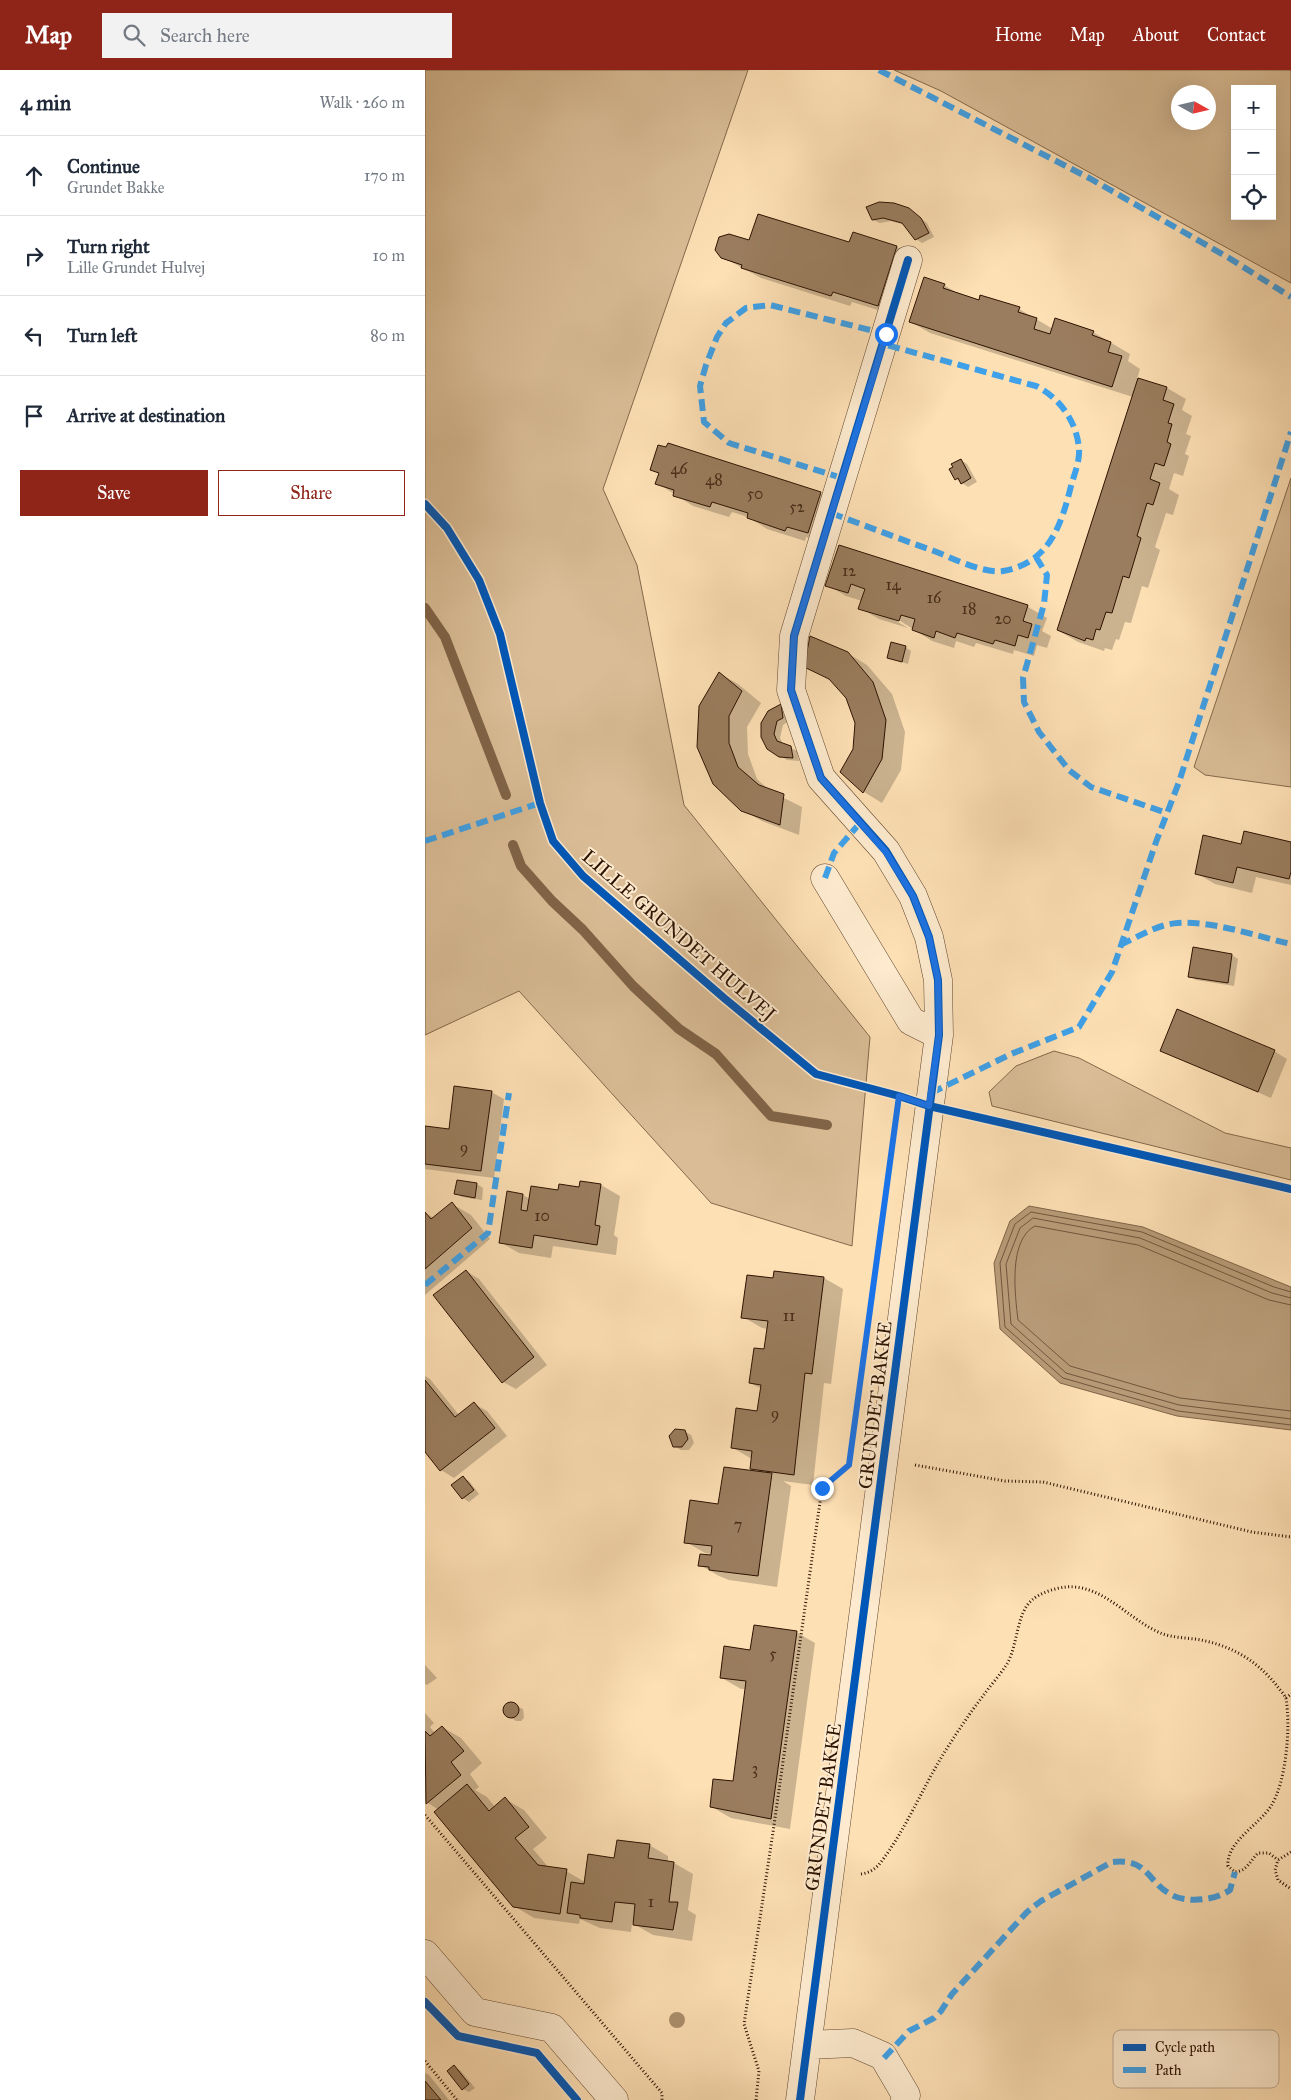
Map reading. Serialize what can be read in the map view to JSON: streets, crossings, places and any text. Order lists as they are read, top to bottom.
{
  "streets": {
    "street": ["GRUNDET BAKKE"],
    "cycle path": ["LILLE GRUNDET HULVEJ"]
  },
  "house_numbers": [
    "46",
    "48",
    "50",
    "52",
    "12",
    "14",
    "16",
    "18",
    "20",
    "9",
    "10",
    "11",
    "9",
    "7",
    "5",
    "3",
    "1"
  ],
  "legend": ["Cycle path", "Path"],
  "north": "right",
  "page": {
    "header": "Map",
    "search": "Search here",
    "nav": [
      "Home",
      "Map",
      "About",
      "Contact"
    ],
    "heading": ["4 min", "Walk · 260 m"],
    "map_buttons": ["+", "−"],
    "list": [
      ["Continue", "Grundet Bakke", "170 m"],
      ["Turn right", "Lille Grundet Hulvej", "10 m"],
      ["Turn left", "80 m"],
      "Arrive at destination"
    ],
    "buttons": ["Save", "Share"]
  }
}
